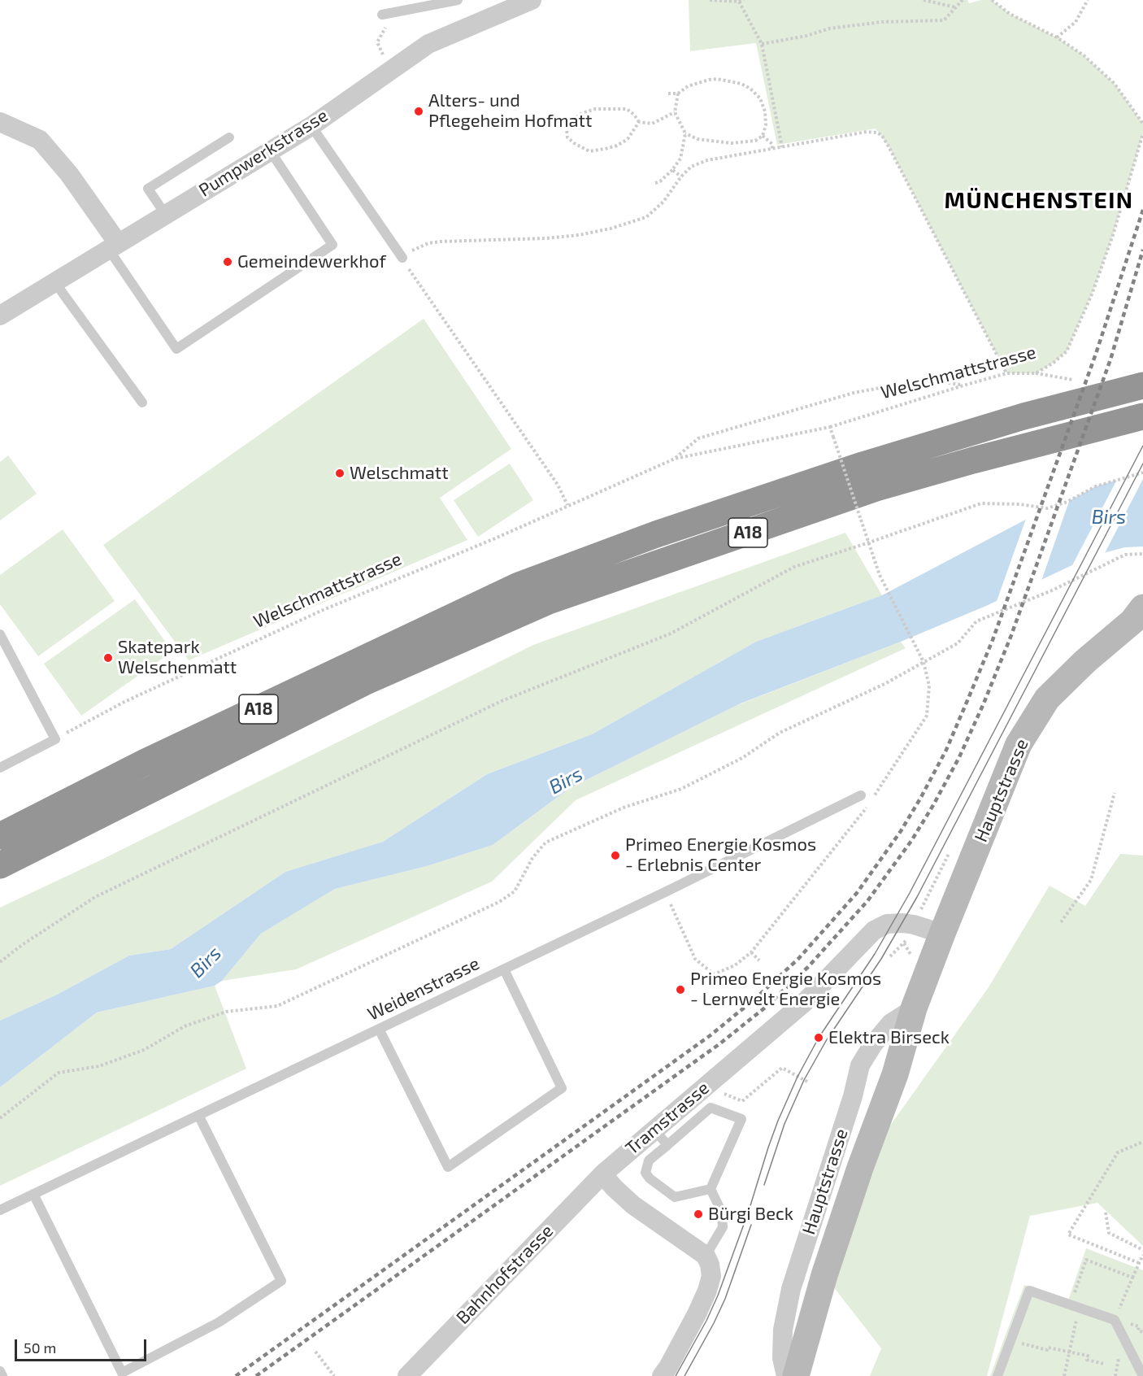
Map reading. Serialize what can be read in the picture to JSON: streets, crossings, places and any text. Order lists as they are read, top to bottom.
{
  "streets": {
    "highway": ["A18"],
    "main road": ["Hauptstrasse"],
    "street": ["Pumpwerkstrasse", "Tramstrasse", "Bahnhofstrasse"],
    "lane": ["Weidenstrasse"],
    "path": ["Welschmattstrasse"]
  },
  "crossings": [
    ["Hauptstrasse", "Tramstrasse"],
    ["Tramstrasse", "Bahnhofstrasse"]
  ],
  "districts": ["MÜNCHENSTEIN"],
  "water": ["Birs"],
  "places": [
    "Alters- und Pflegeheim Hofmatt",
    "Gemeindewerkhof",
    "Welschmatt",
    "Skatepark Welschenmatt",
    "Primeo Energie Kosmos - Erlebnis Center",
    "Primeo Energie Kosmos - Lernwelt Energie",
    "Elektra Birseck",
    "Bürgi Beck"
  ],
  "scale_bar": "50 m"
}
